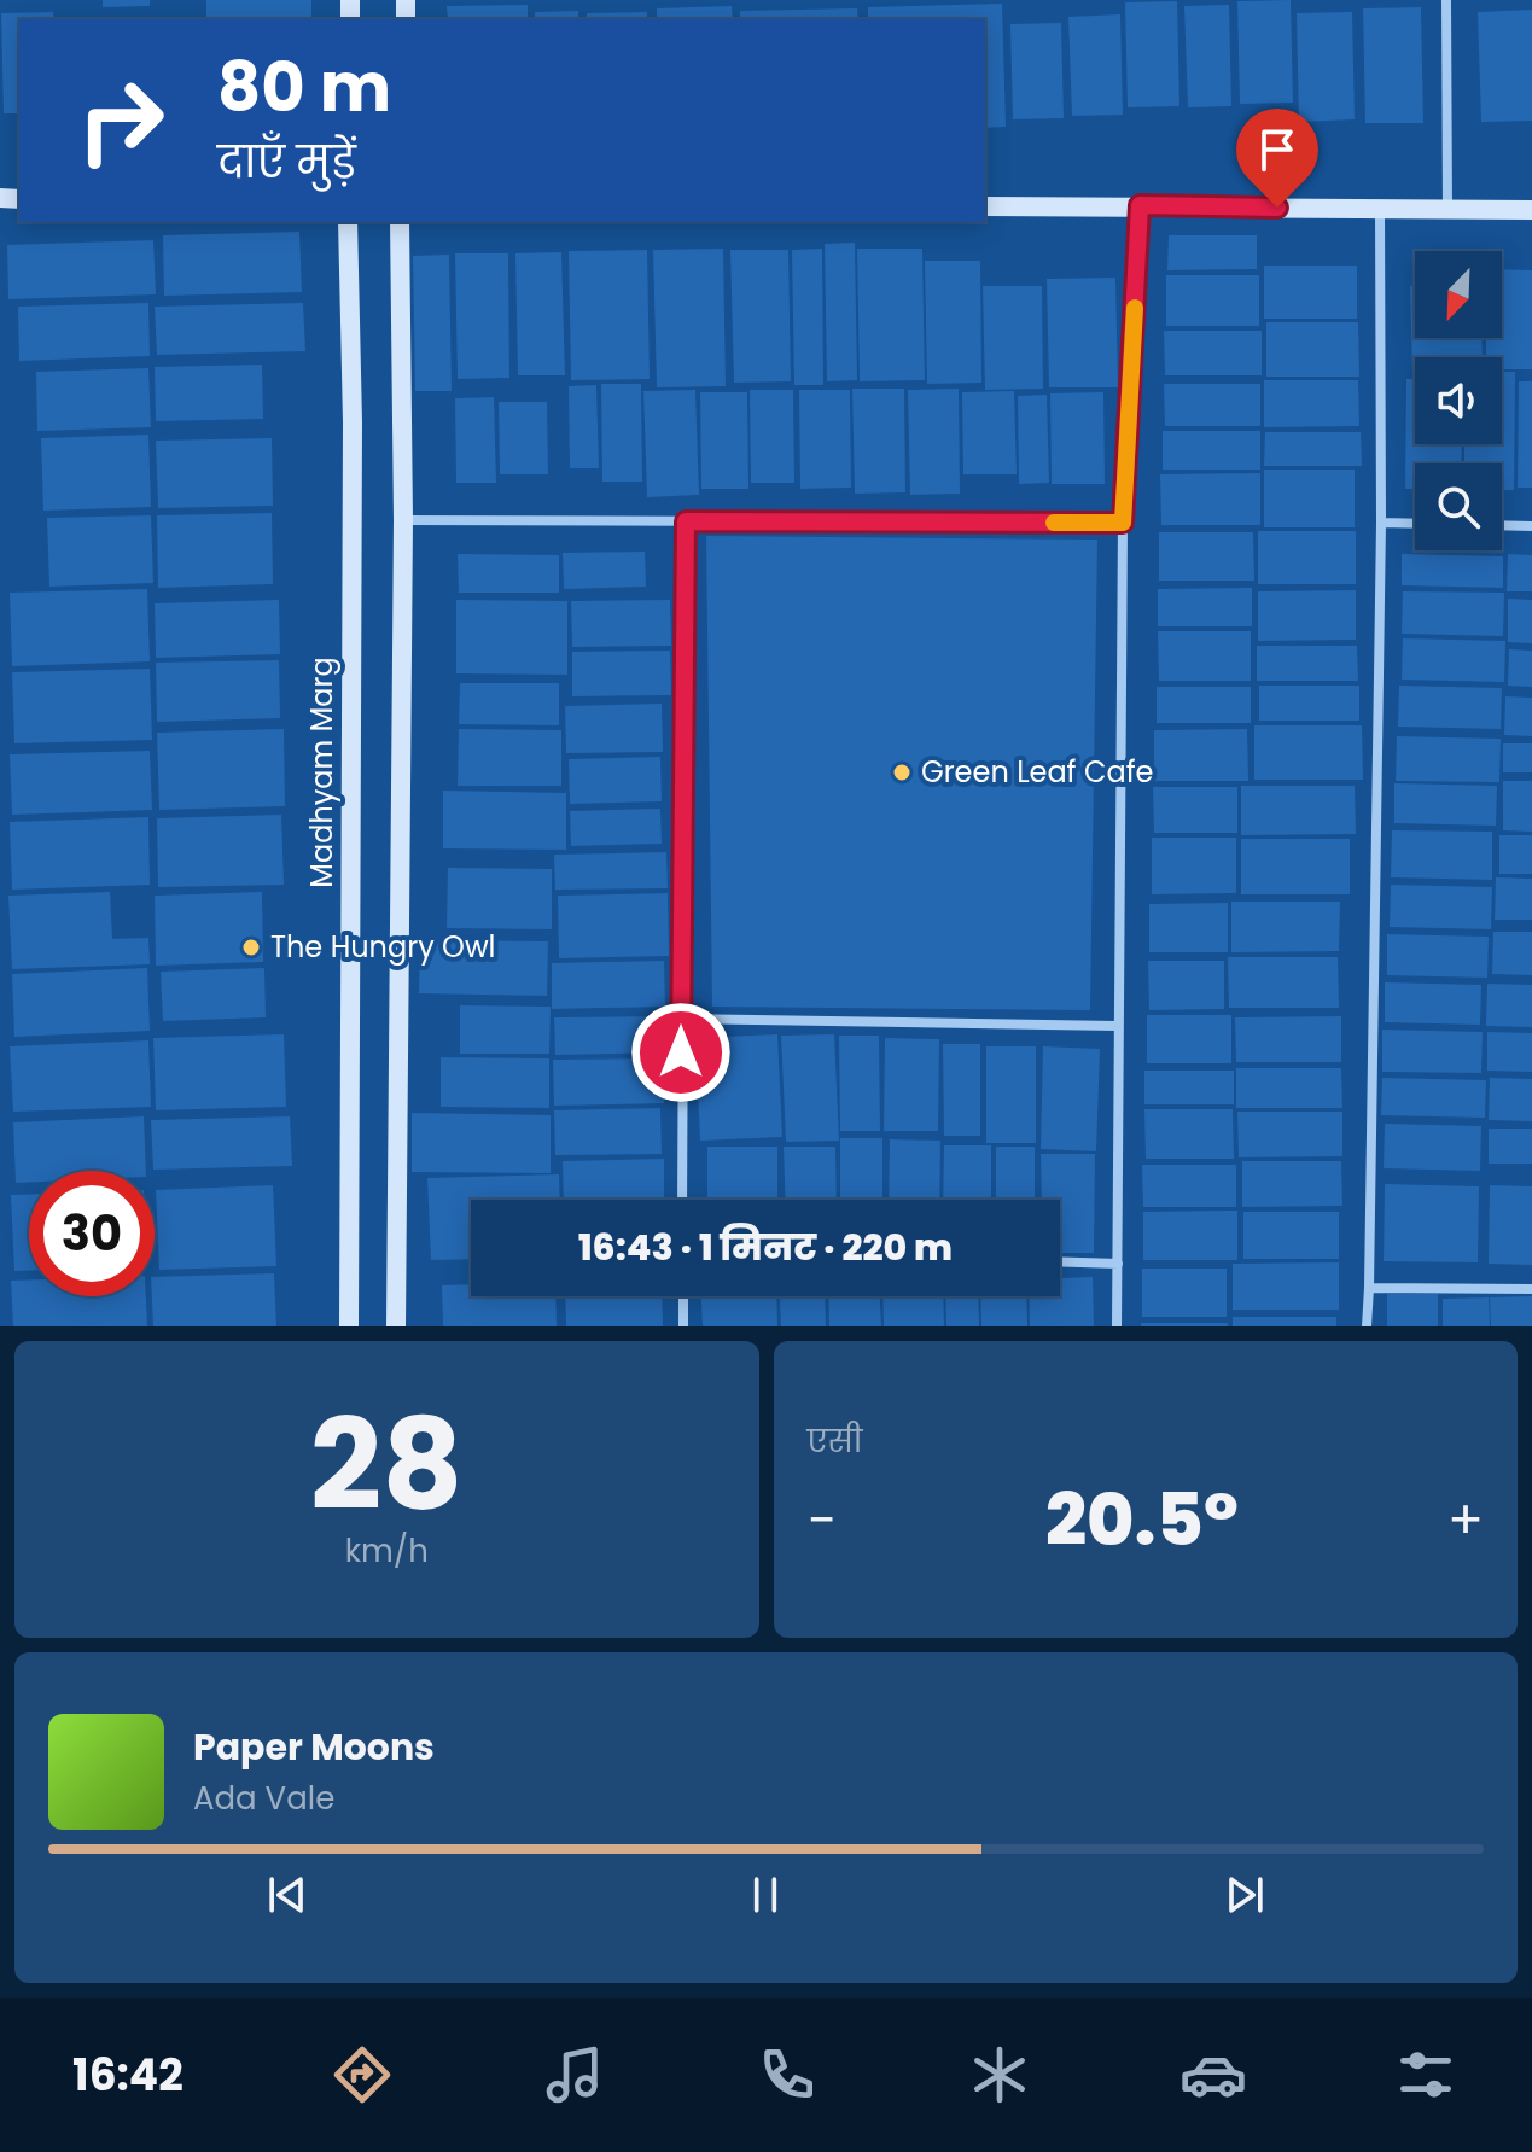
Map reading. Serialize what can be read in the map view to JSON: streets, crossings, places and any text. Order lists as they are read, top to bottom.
{
  "streets": {
    "street": ["Madhyam Marg"]
  },
  "places": ["Green Leaf Cafe", "The Hungry Owl"],
  "north": "bottom left",
  "page": {
    "turn": ["80 m", "दाएँ मुड़ें"],
    "limit": "30",
    "trip": "16:43 · 1 मिनट · 220 m",
    "tile": [
      ["28", "km/h"],
      "एसी"
    ],
    "heat": ["−", "20.5°", "+"],
    "song": ["Paper Moons", "Ada Vale"],
    "tabs": "16:42"
  }
}
